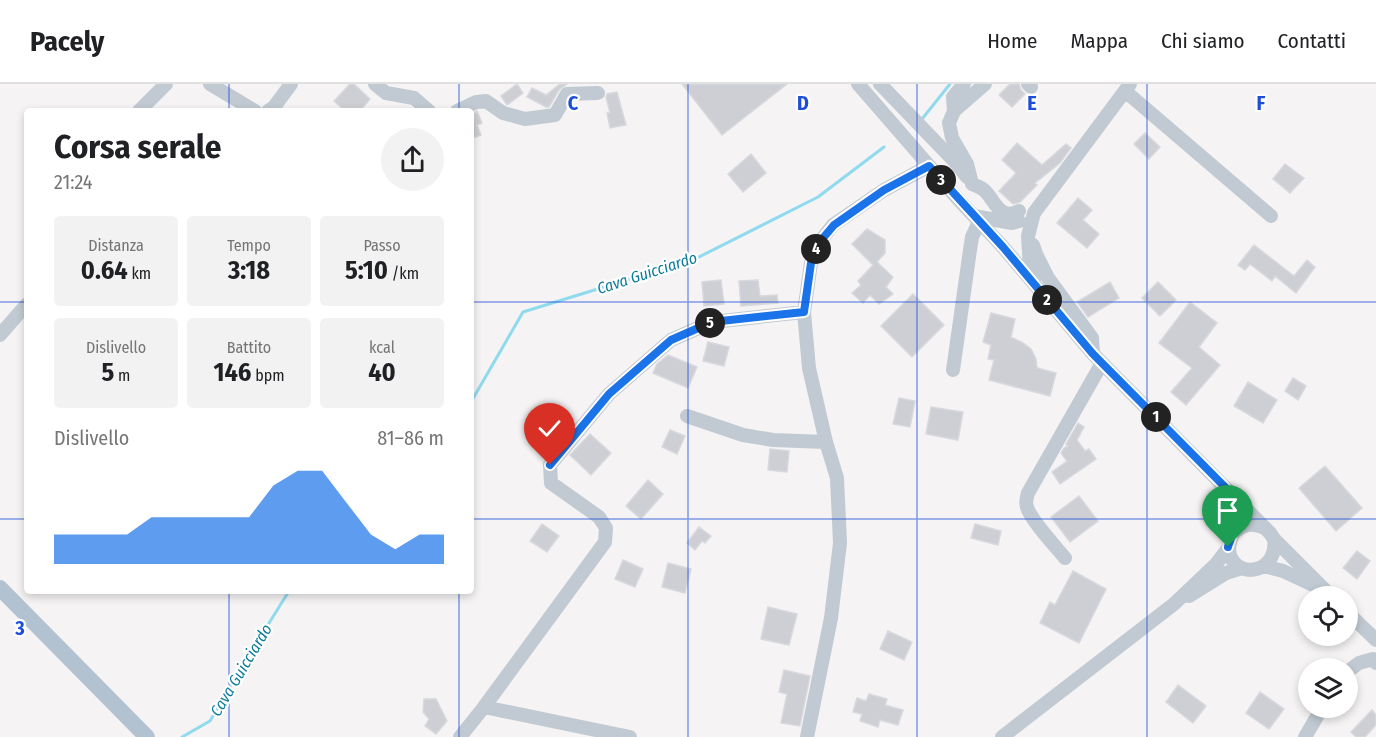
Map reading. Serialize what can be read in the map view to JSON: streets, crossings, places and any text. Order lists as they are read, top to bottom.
{
  "water": ["Cava Guicciardo"],
  "page": {
    "header": "Pacely",
    "nav": [
      "Home",
      "Mappa",
      "Chi siamo",
      "Contatti"
    ],
    "heading": ["Corsa serale", "21:24"],
    "pins": [
      "3",
      "4",
      "2",
      "5",
      "1"
    ],
    "stats": [
      ["Distanza", "0.64 km"],
      ["Tempo", "3:18"],
      ["Passo", "5:10 /km"],
      ["Dislivello", "5 m"],
      ["Battito", "146 bpm"],
      ["kcal", "40"]
    ],
    "chart": ["Dislivello", "81–86 m"]
  },
  "grid": {
    "columns": [
      "C",
      "D",
      "E",
      "F"
    ],
    "rows": ["3"]
  }
}
